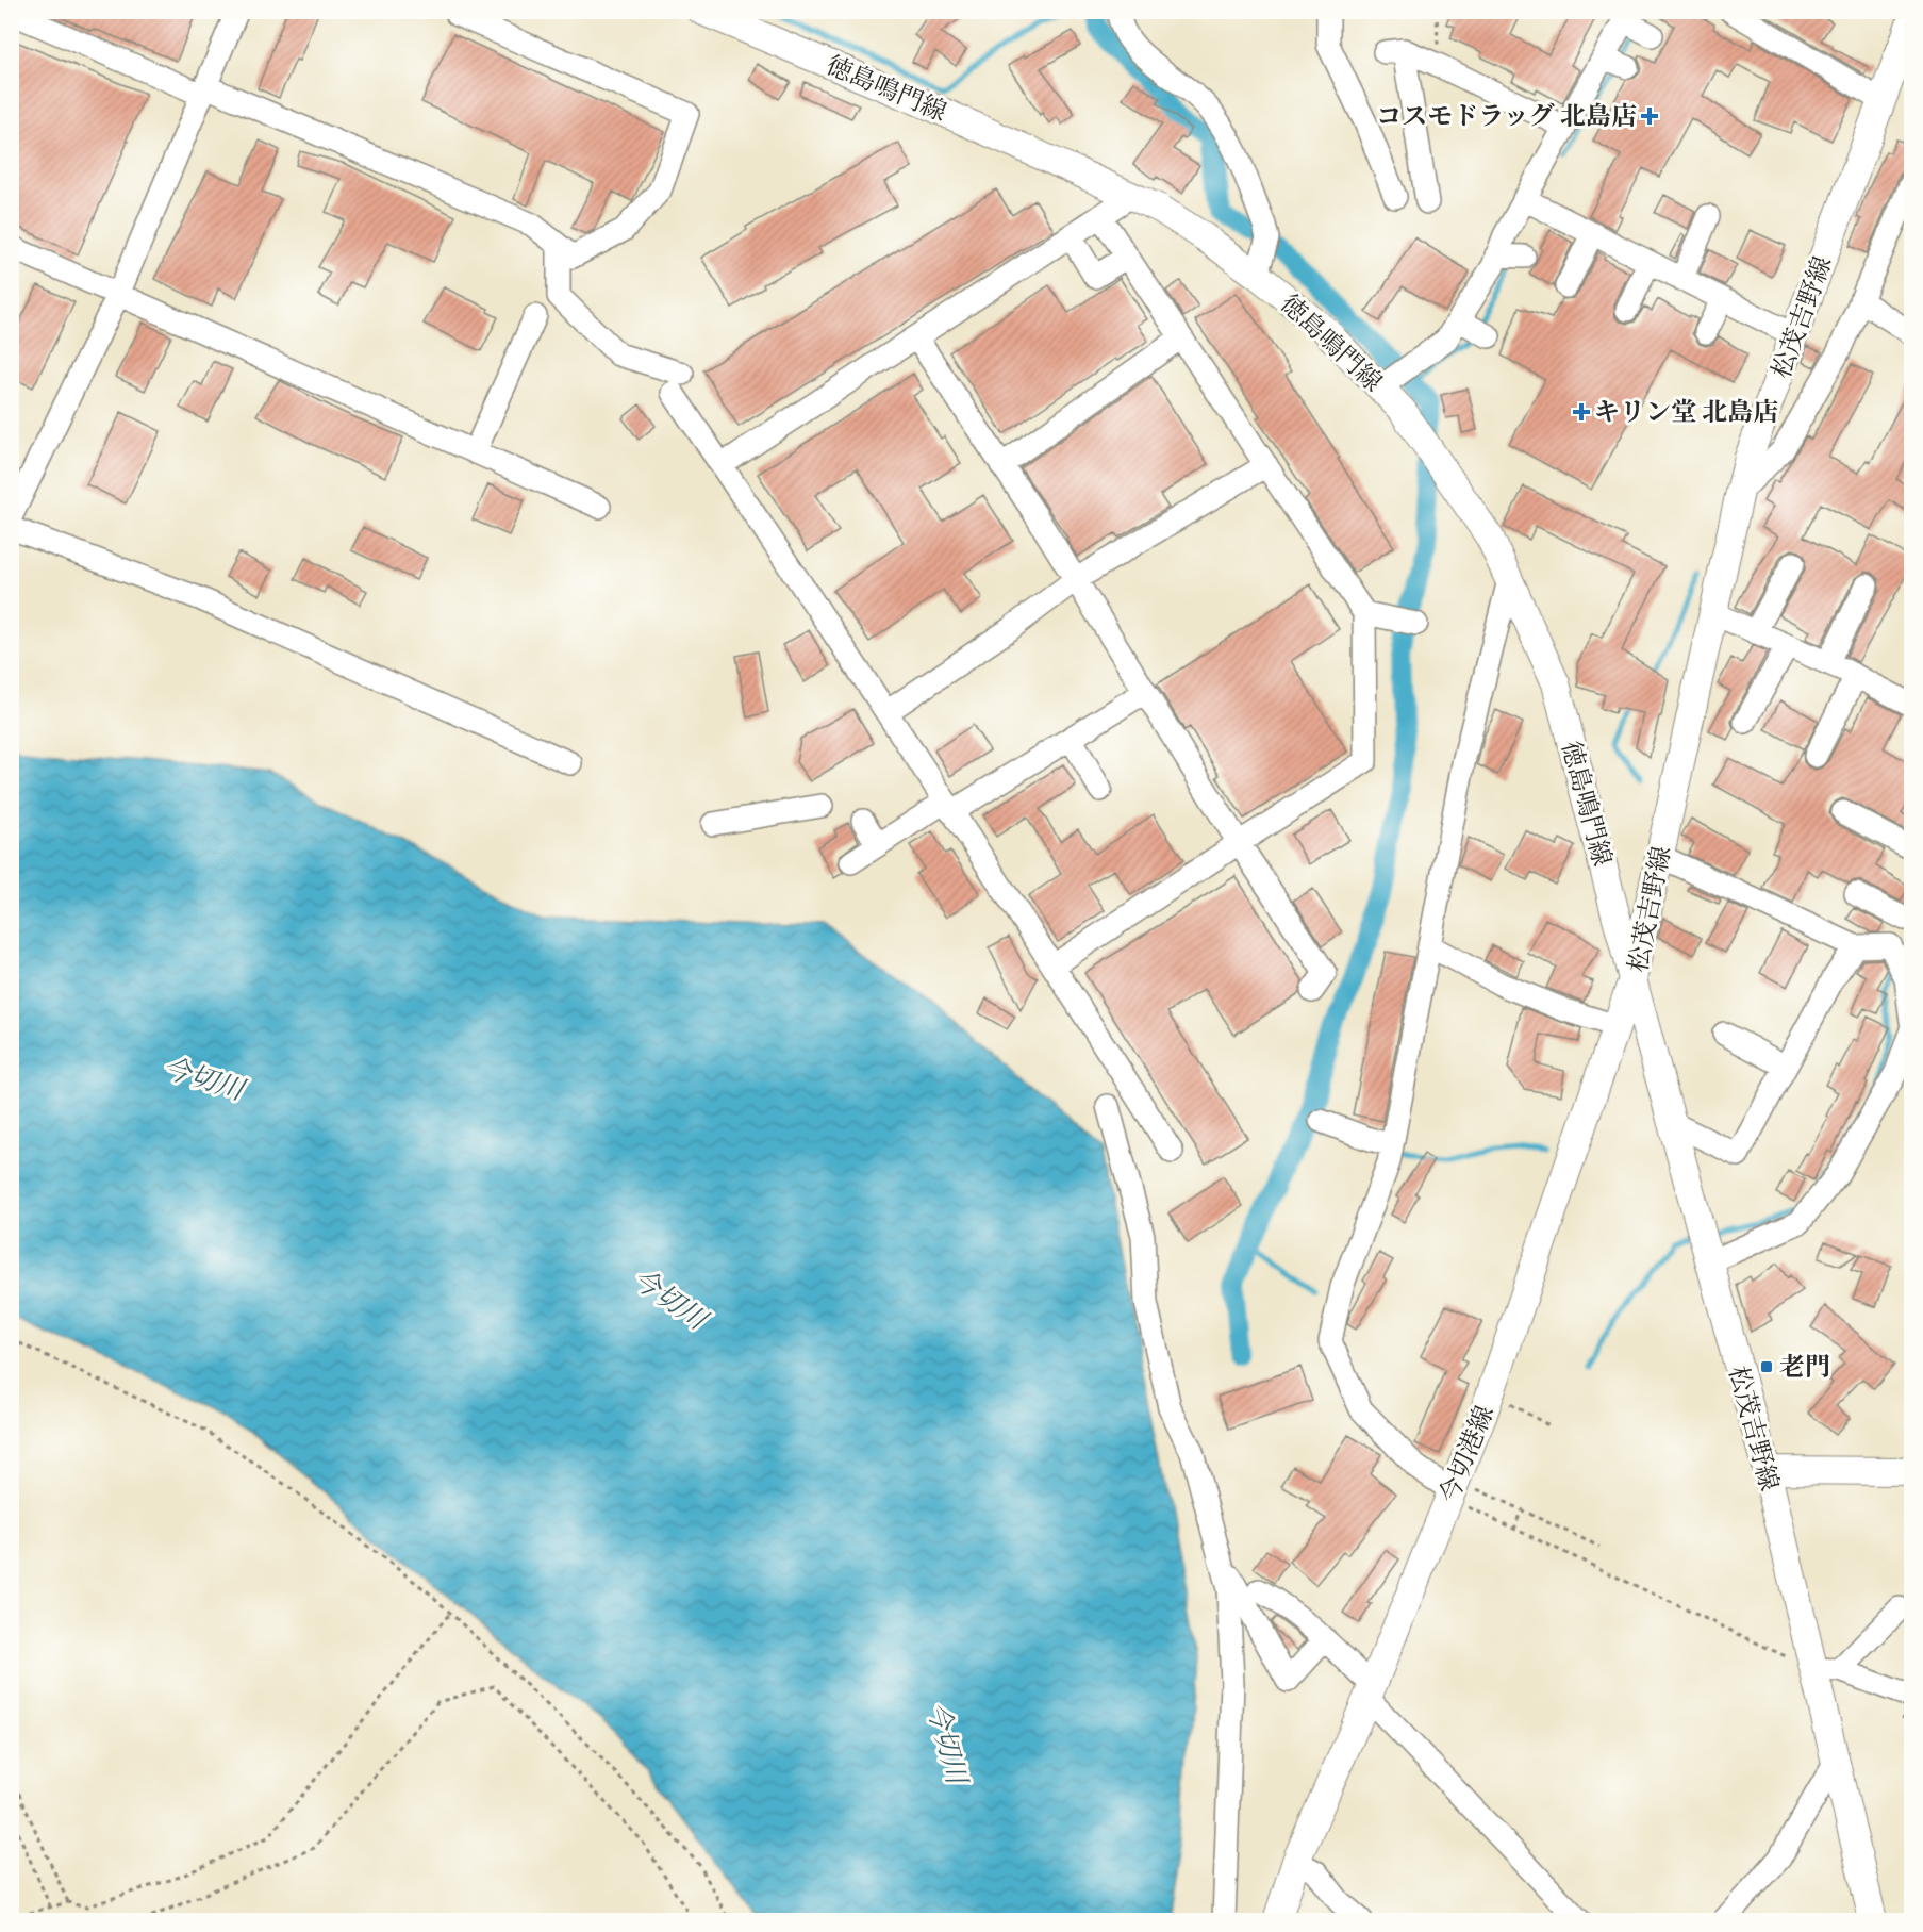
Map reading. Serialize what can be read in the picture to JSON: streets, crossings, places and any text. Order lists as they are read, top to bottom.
{
  "streets": {
    "main road": ["徳島鳴門線", "松茂吉野線", "今切港線"]
  },
  "crossings": [
    ["徳島鳴門線", "松茂吉野線"],
    ["徳島鳴門線", "今切港線"],
    ["松茂吉野線", "今切港線"]
  ],
  "water": ["今切川"],
  "places": {
    "health": ["コスモドラッグ 北島店", "キリン堂 北島店"],
    "transit": ["老門"]
  }
}
